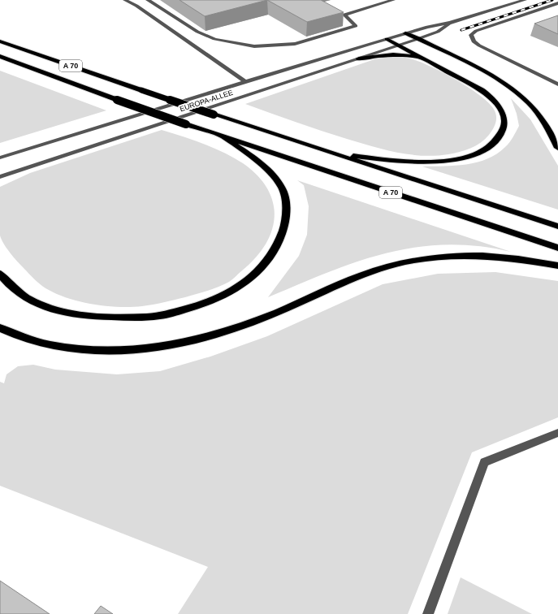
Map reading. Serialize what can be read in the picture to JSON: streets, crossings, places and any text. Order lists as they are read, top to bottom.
{
  "streets": {
    "highway": ["A 70"],
    "street": ["EUROPA-ALLEE"]
  }
}
